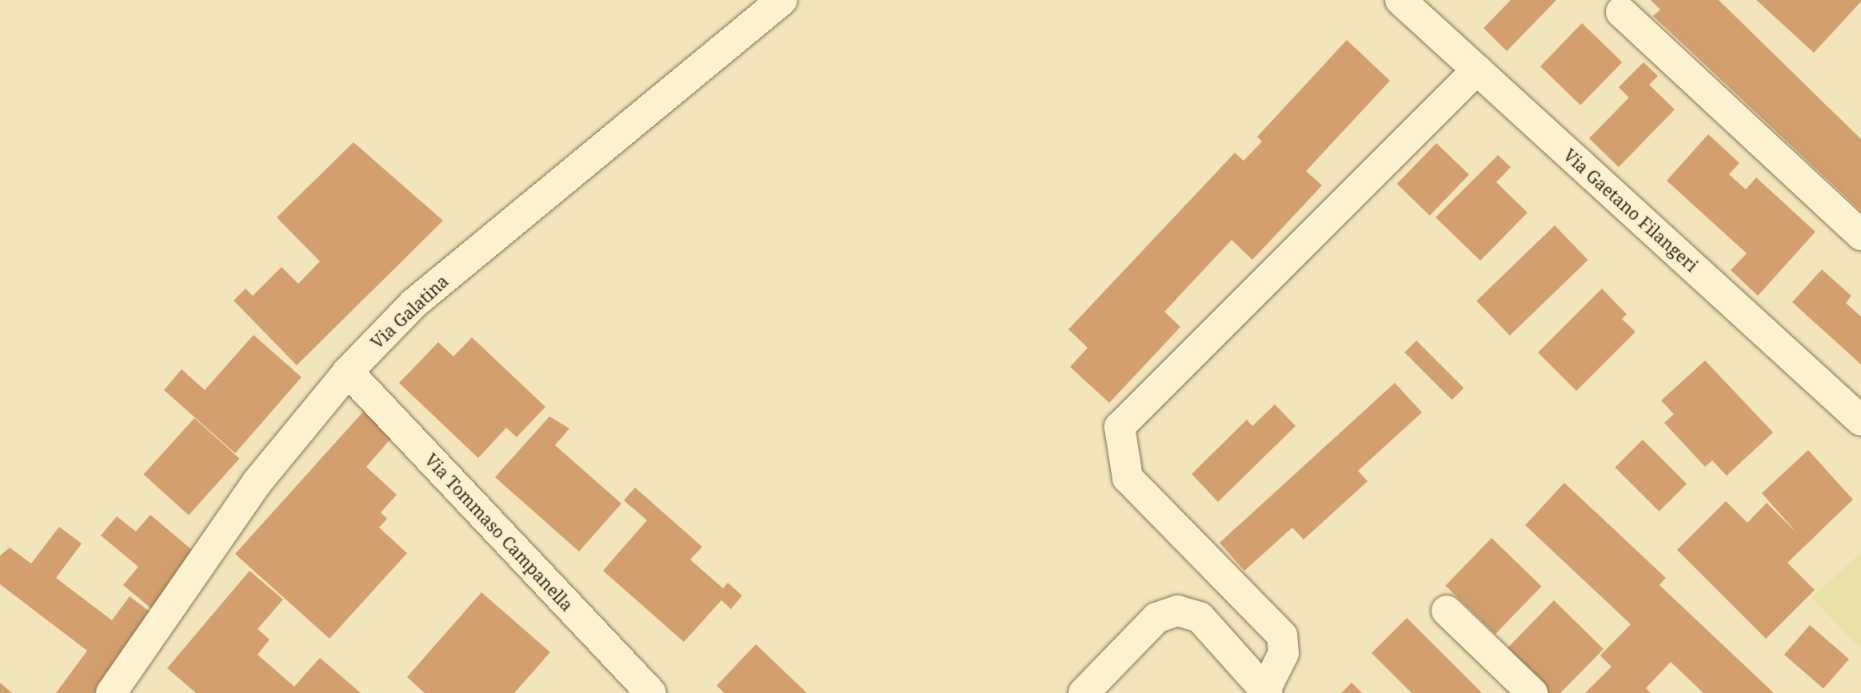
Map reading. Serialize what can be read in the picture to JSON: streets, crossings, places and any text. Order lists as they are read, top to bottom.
{
  "streets": {
    "street": ["Via Gaetano Filangeri", "Via Galatina", "Via Tommaso Campanella"]
  },
  "crossings": [
    ["Via Galatina", "Via Tommaso Campanella"]
  ]
}
